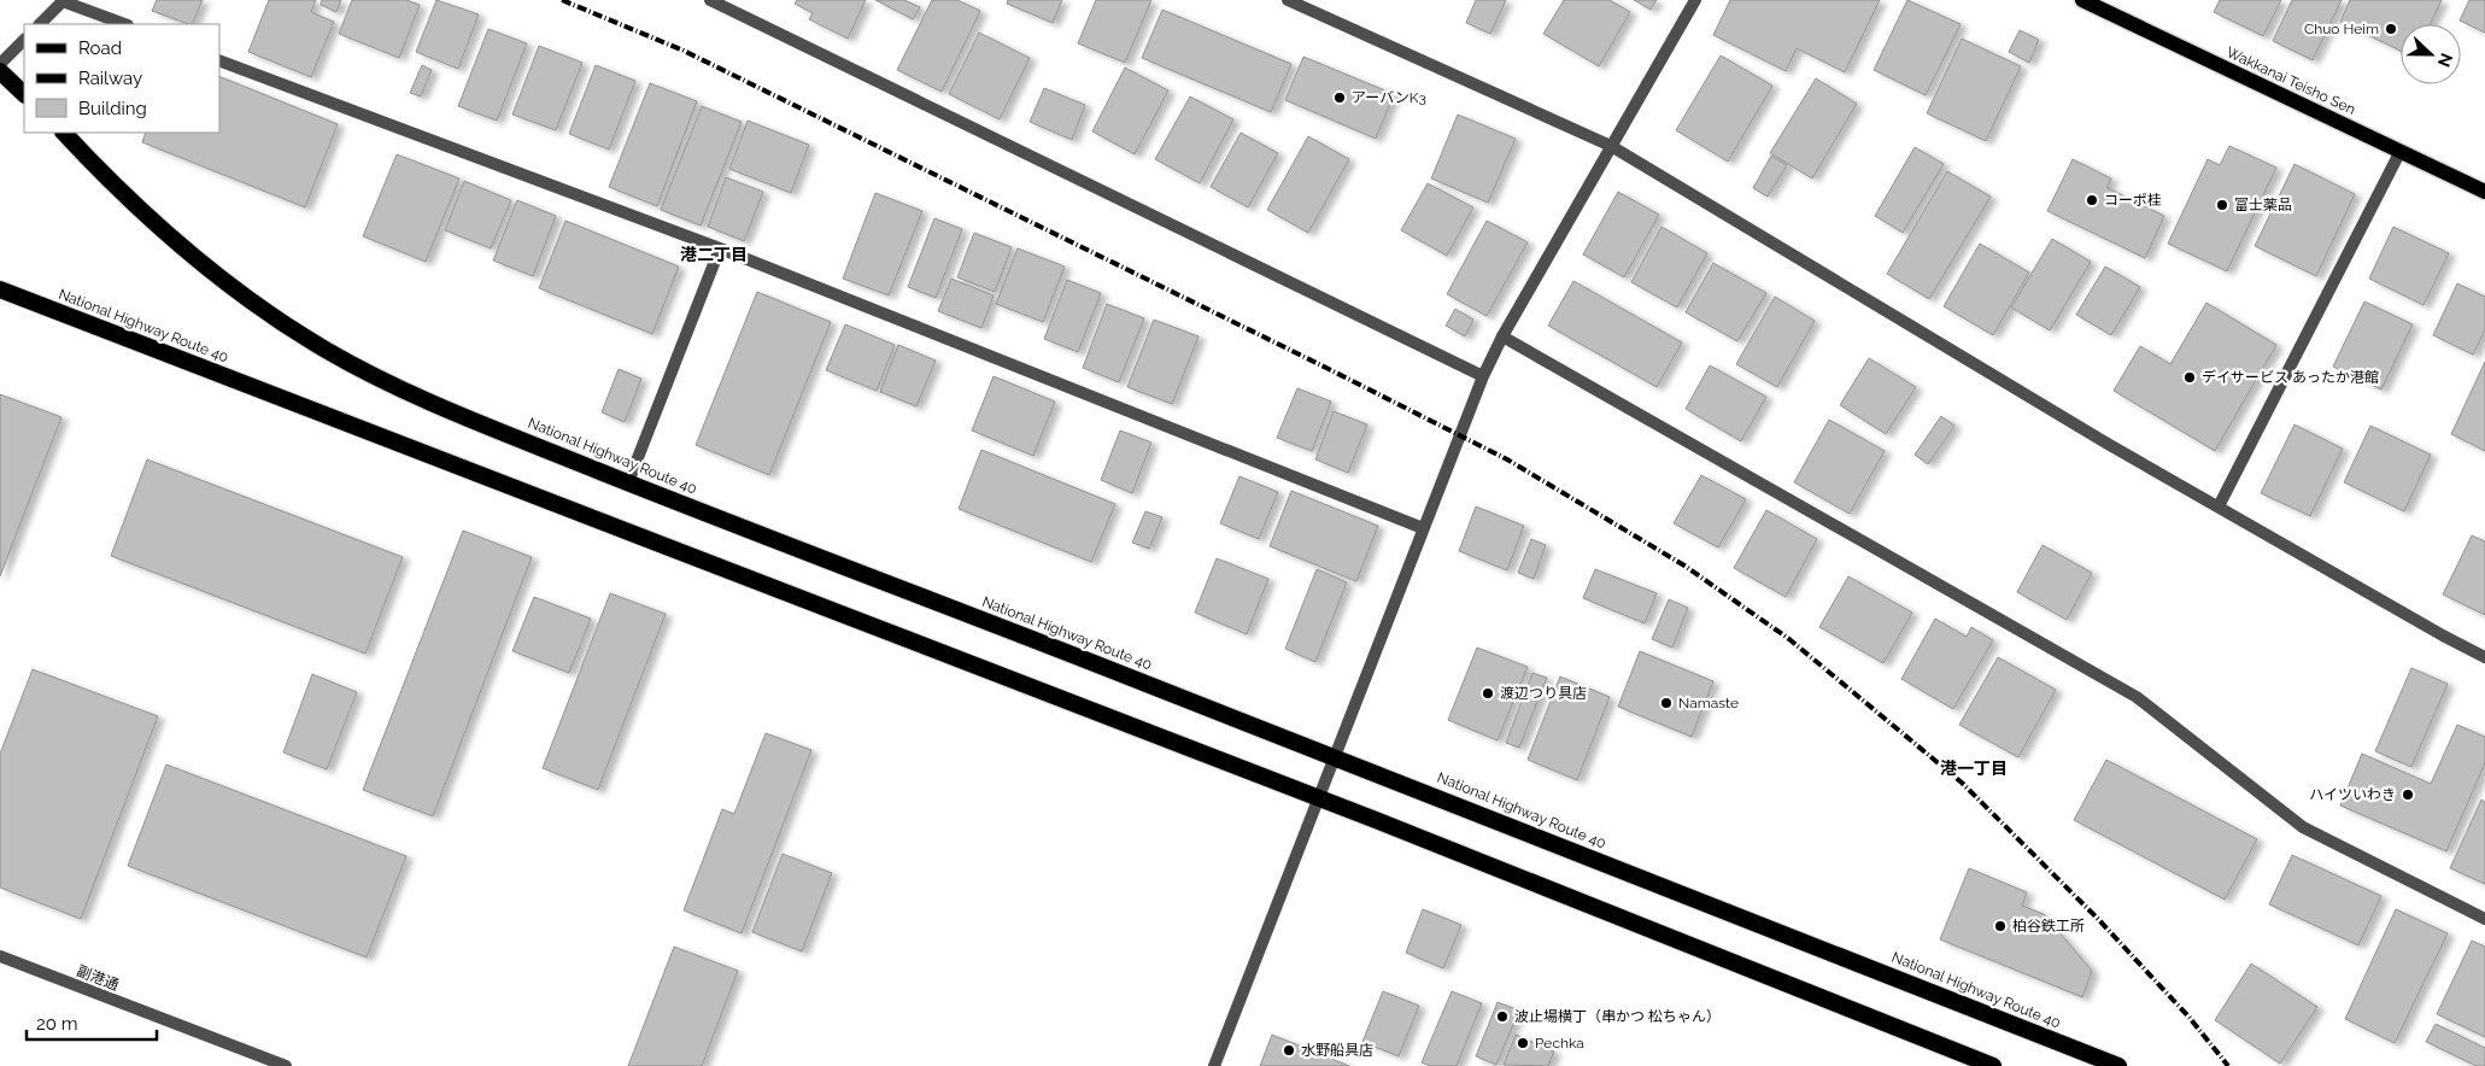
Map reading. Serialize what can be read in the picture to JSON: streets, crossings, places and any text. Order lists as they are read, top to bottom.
{
  "streets": {
    "highway": ["National Highway Route 40"],
    "main road": ["Wakkanai Teisho Sen"],
    "street": ["副港通"]
  },
  "districts": ["港二丁目", "港一丁目"],
  "places": [
    "Chuo Heim",
    "アーバンK3",
    "コーポ桂",
    "富士薬品",
    "デイサービス あったか港館",
    "渡辺つり具店",
    "Namaste",
    "ハイツいわき",
    "柏谷鉄工所",
    "波止場横丁（串かつ 松ちゃん）",
    "Pechka",
    "水野船具店"
  ],
  "legend": ["Road", "Railway", "Building"],
  "scale_bar": "20 m",
  "north": "right"
}
